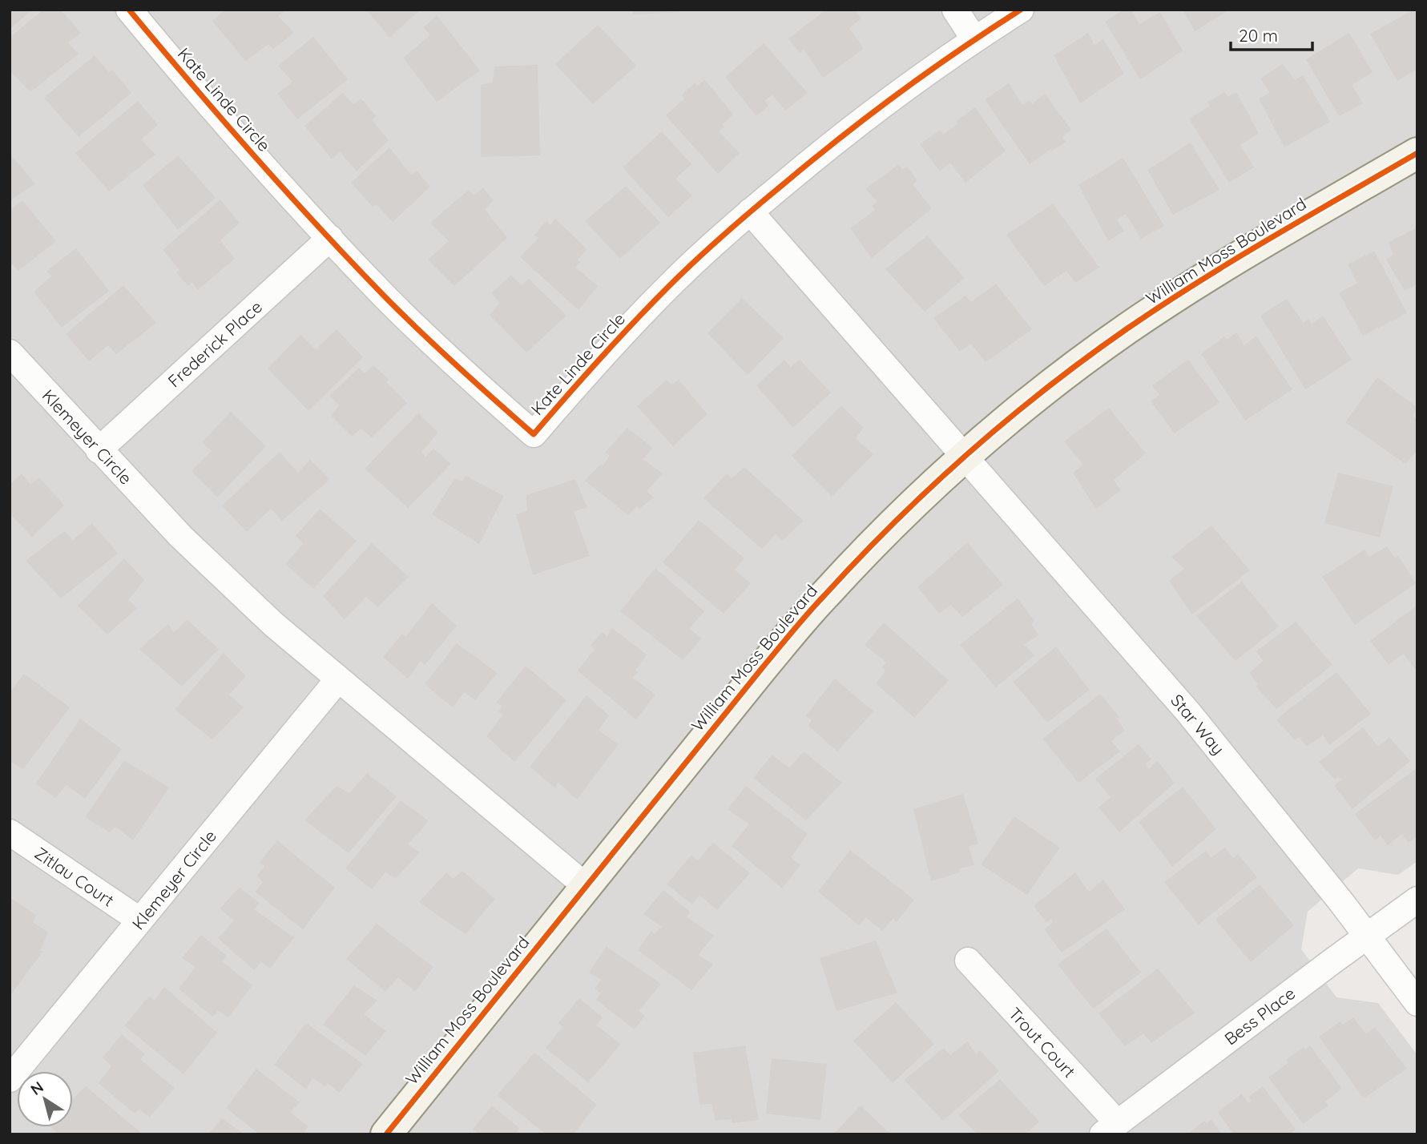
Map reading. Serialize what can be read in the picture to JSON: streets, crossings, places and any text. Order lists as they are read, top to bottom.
{
  "streets": {
    "street": [
      "Kate Linde Circle",
      "William Moss Boulevard",
      "Frederick Place",
      "Klemeyer Circle",
      "Star Way",
      "Zitlau Court",
      "Bess Place",
      "Trout Court"
    ]
  },
  "crossings": [
    ["Kate Linde Circle", "Frederick Place"],
    ["William Moss Boulevard", "Klemeyer Circle"],
    ["William Moss Boulevard", "Star Way"],
    ["Frederick Place", "Klemeyer Circle"],
    ["Klemeyer Circle", "Zitlau Court"],
    ["Star Way", "Bess Place"],
    ["Bess Place", "Trout Court"]
  ],
  "scale_bar": "20 m",
  "north": "top left"
}
